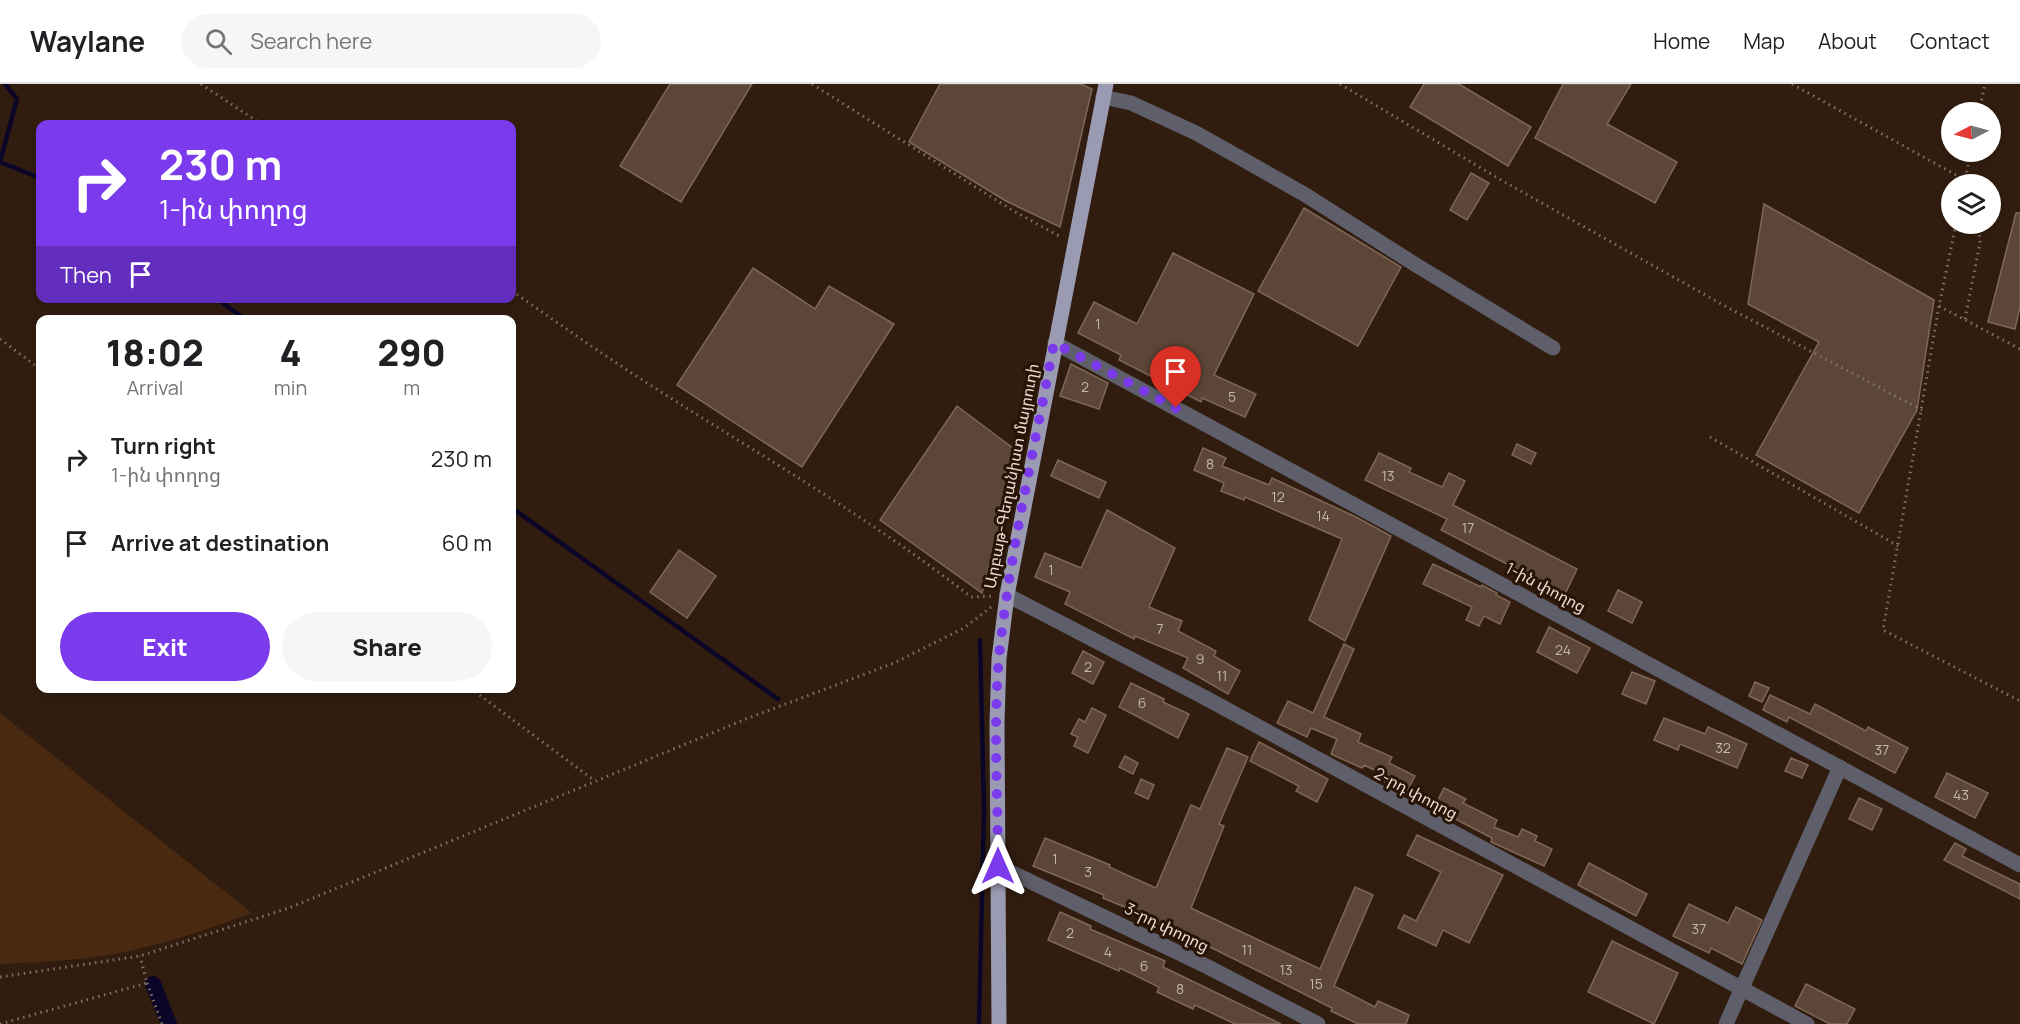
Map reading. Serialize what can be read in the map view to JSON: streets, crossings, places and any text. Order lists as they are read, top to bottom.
{
  "streets": {
    "main road": ["Արբաթ-Գեղանիստ մայրուղի"],
    "street": ["1-ին փողոց", "2-րդ փողոց", "3-րդ փողոց"]
  },
  "crossings": [
    ["Արբաթ-Գեղանիստ մայրուղի", "1-ին փողոց"],
    ["Արբաթ-Գեղանիստ մայրուղի", "2-րդ փողոց"],
    ["Արբաթ-Գեղանիստ մայրուղի", "3-րդ փողոց"]
  ],
  "house_numbers": [
    "1",
    "2",
    "5",
    "8",
    "13",
    "12",
    "14",
    "17",
    "1",
    "7",
    "24",
    "9",
    "2",
    "11",
    "6",
    "32",
    "37",
    "43",
    "1",
    "3",
    "37",
    "2",
    "11",
    "4",
    "6",
    "13",
    "15",
    "8"
  ],
  "north": "left",
  "page": {
    "header": "Waylane",
    "search": "Search here",
    "nav": [
      "Home",
      "Map",
      "About",
      "Contact"
    ],
    "turn": ["230 m", "1-ին փողոց"],
    "then": "Then",
    "eta": [
      "18:02",
      "Arrival",
      "4",
      "min",
      "290",
      "m"
    ],
    "list": [
      {
        "name": "Turn right",
        "note": "1-ին փողոց",
        "value": "230 m"
      },
      {
        "name": "Arrive at destination",
        "value": "60 m"
      }
    ],
    "buttons": ["Exit", "Share"]
  }
}
